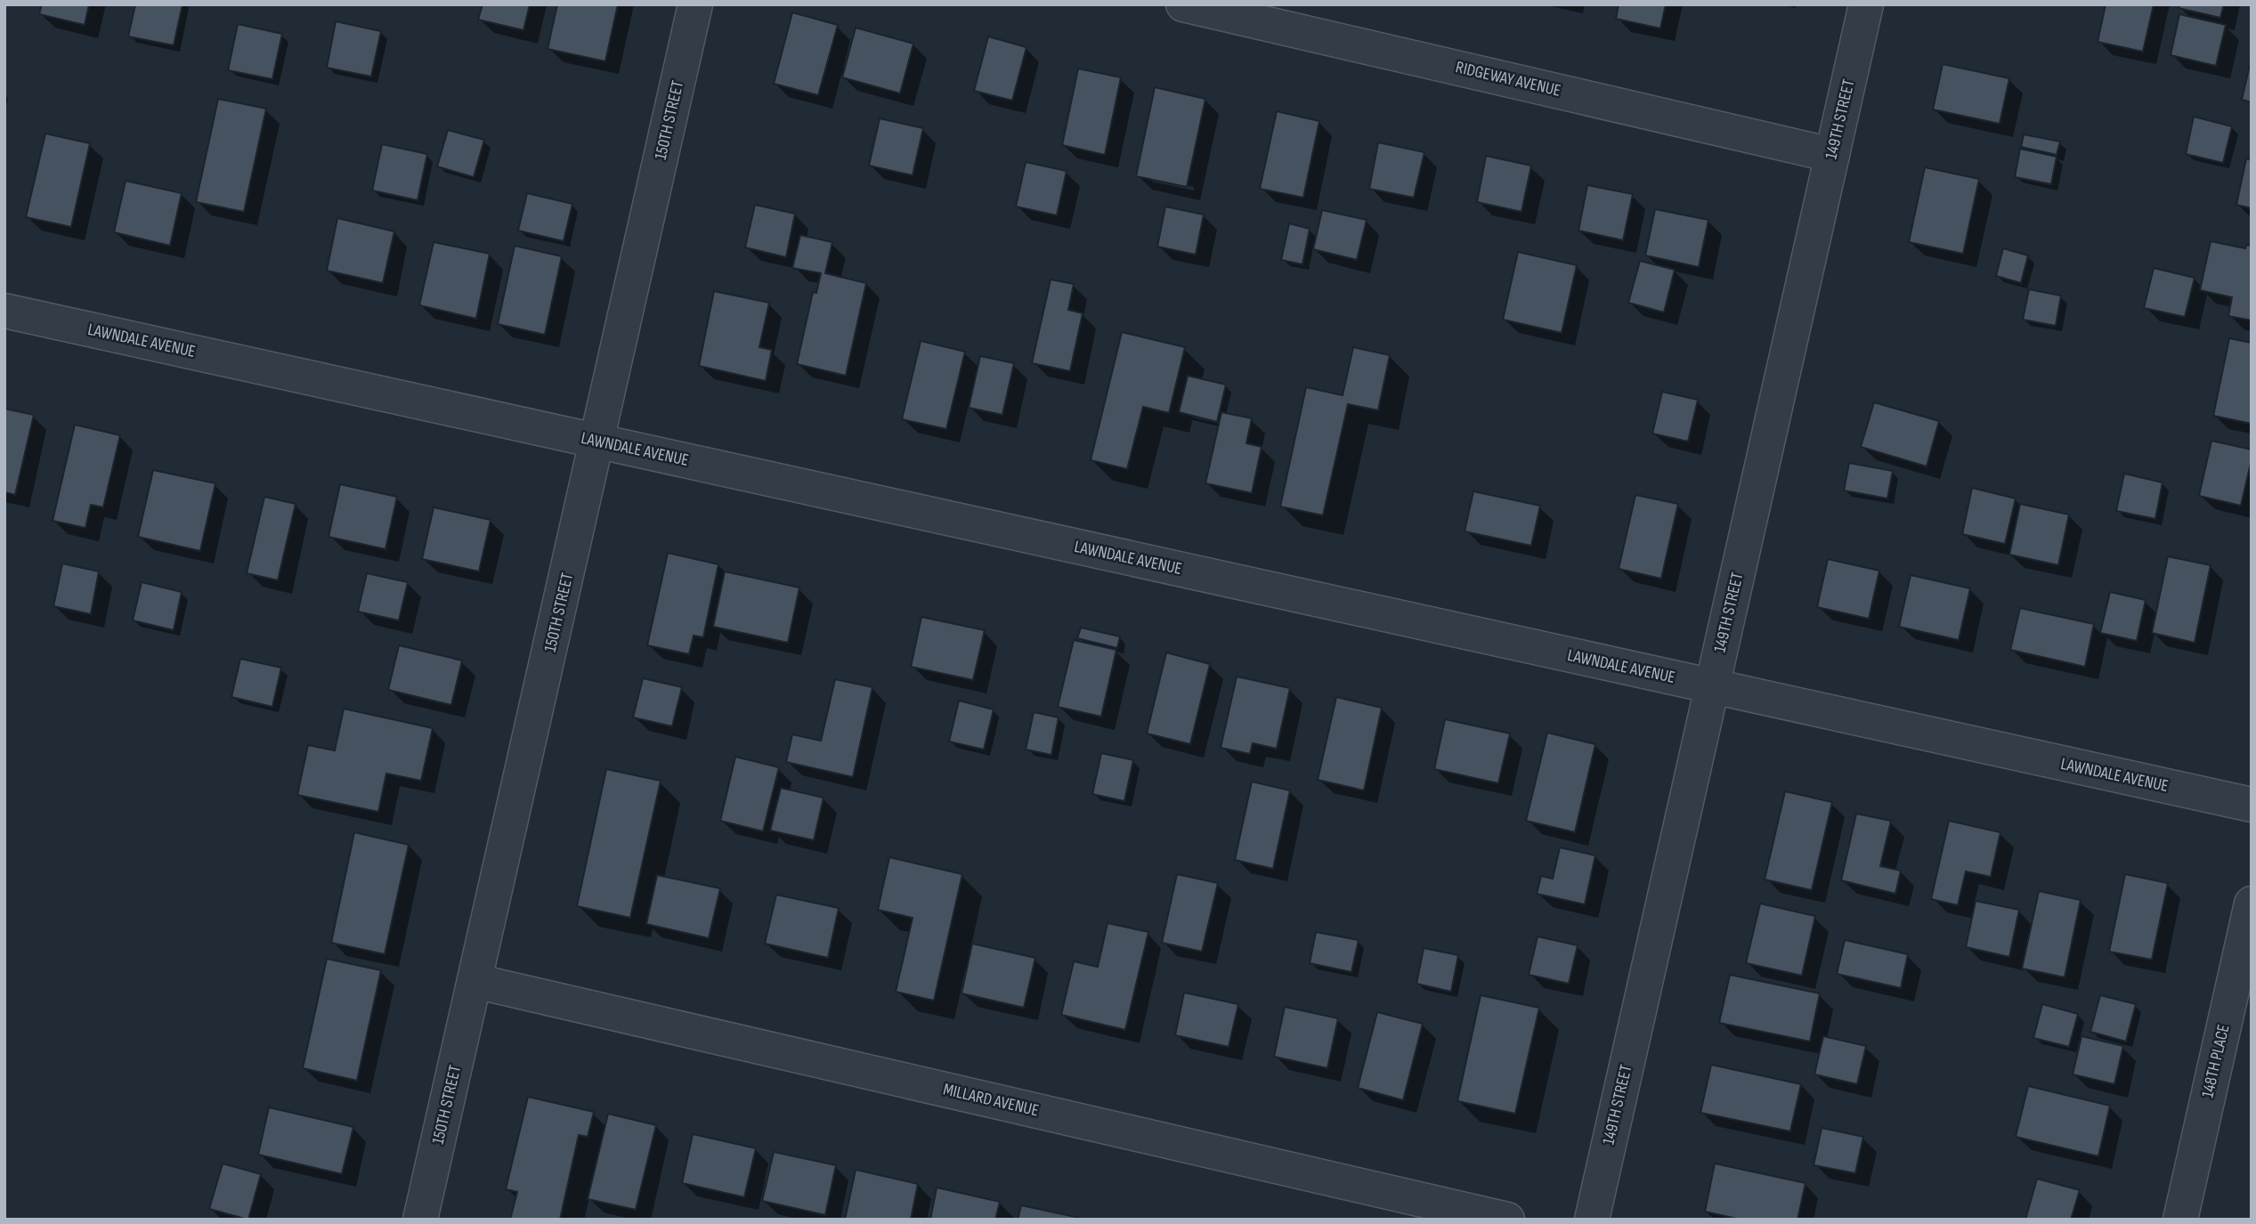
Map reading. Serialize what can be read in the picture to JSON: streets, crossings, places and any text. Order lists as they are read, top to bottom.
{
  "streets": {
    "street": [
      "RIDGEWAY AVENUE",
      "149TH STREET",
      "150TH STREET",
      "LAWNDALE AVENUE",
      "148TH PLACE",
      "MILLARD AVENUE"
    ]
  },
  "crossings": [
    ["RIDGEWAY AVENUE", "149TH STREET"],
    ["149TH STREET", "LAWNDALE AVENUE"],
    ["150TH STREET", "LAWNDALE AVENUE"],
    ["150TH STREET", "MILLARD AVENUE"]
  ]
}
